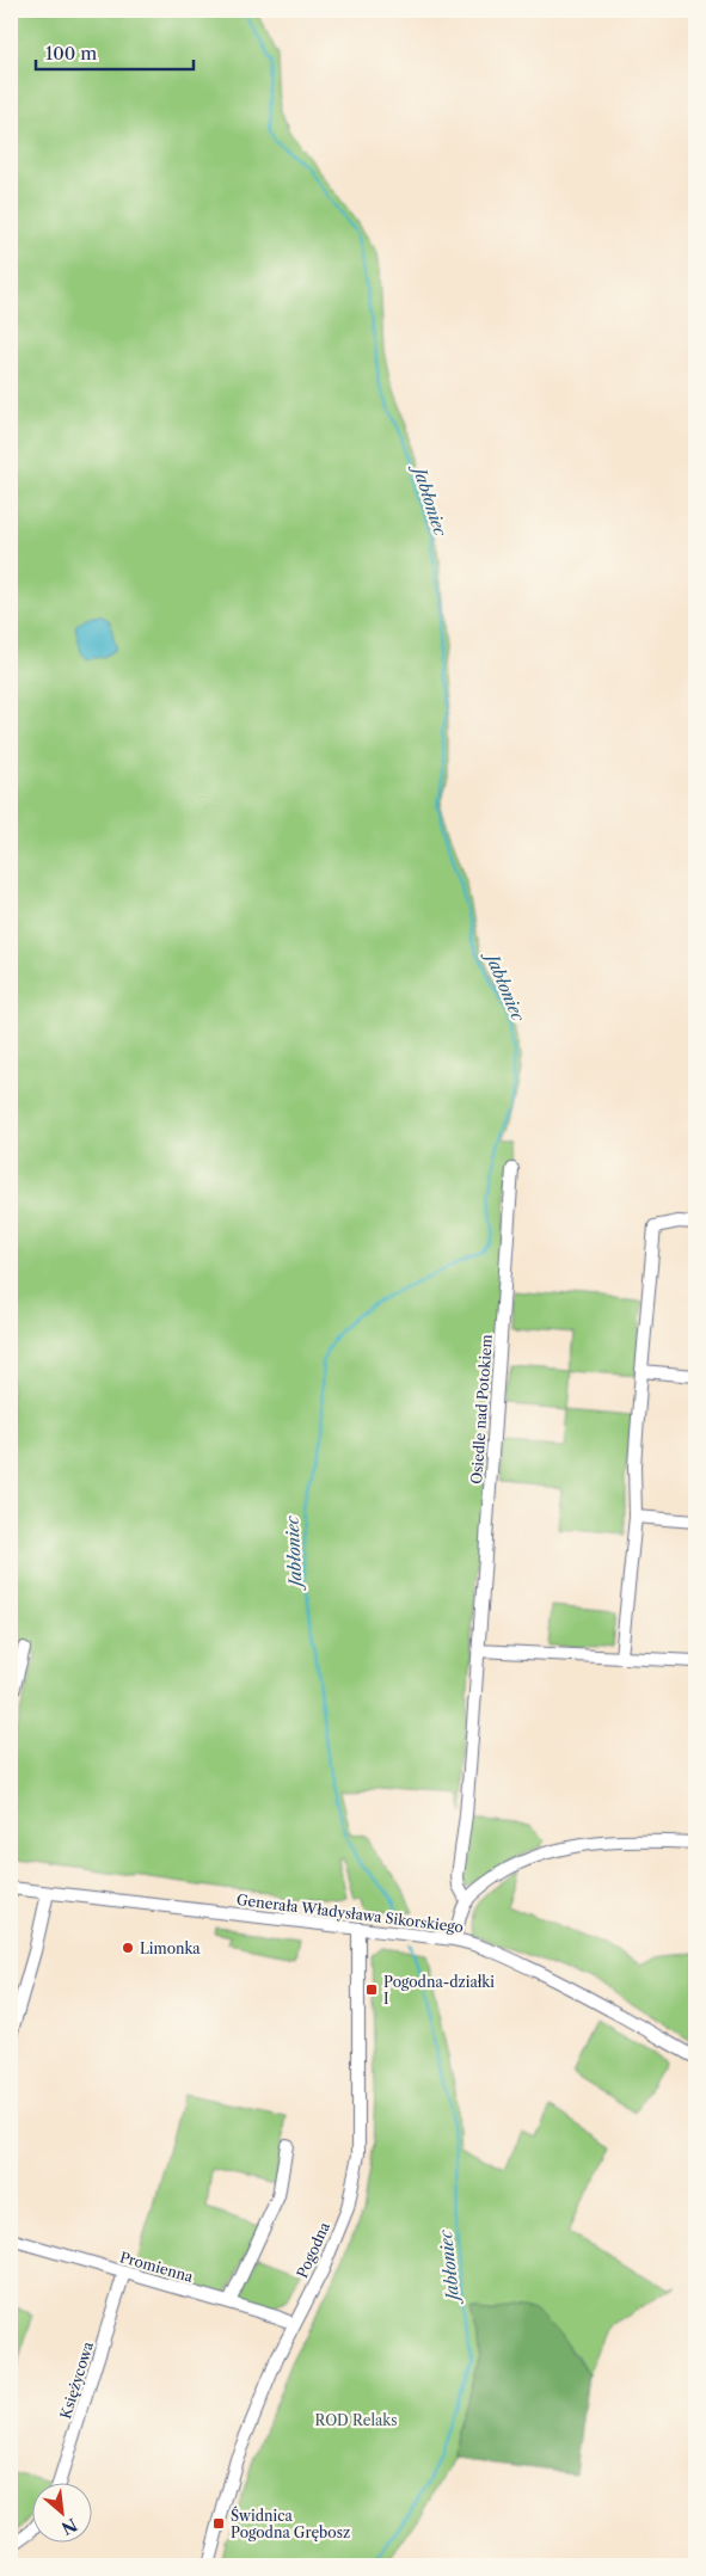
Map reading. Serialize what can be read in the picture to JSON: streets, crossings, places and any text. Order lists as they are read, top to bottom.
{
  "streets": {
    "street": [
      "Osiedle nad Potokiem",
      "Generała Władysława Sikorskiego",
      "Pogodna",
      "Promienna",
      "Księżycowa"
    ]
  },
  "crossings": [
    ["Generała Władysława Sikorskiego", "Pogodna"],
    ["Pogodna", "Promienna"],
    ["Promienna", "Księżycowa"]
  ],
  "water": ["Jabłoniec"],
  "parks": ["ROD Relaks"],
  "places": {
    "other": ["Limonka"],
    "transit": ["Pogodna-działki I", "Świdnica Pogodna Grębosz"]
  },
  "scale_bar": "100 m",
  "north": "bottom right"
}
